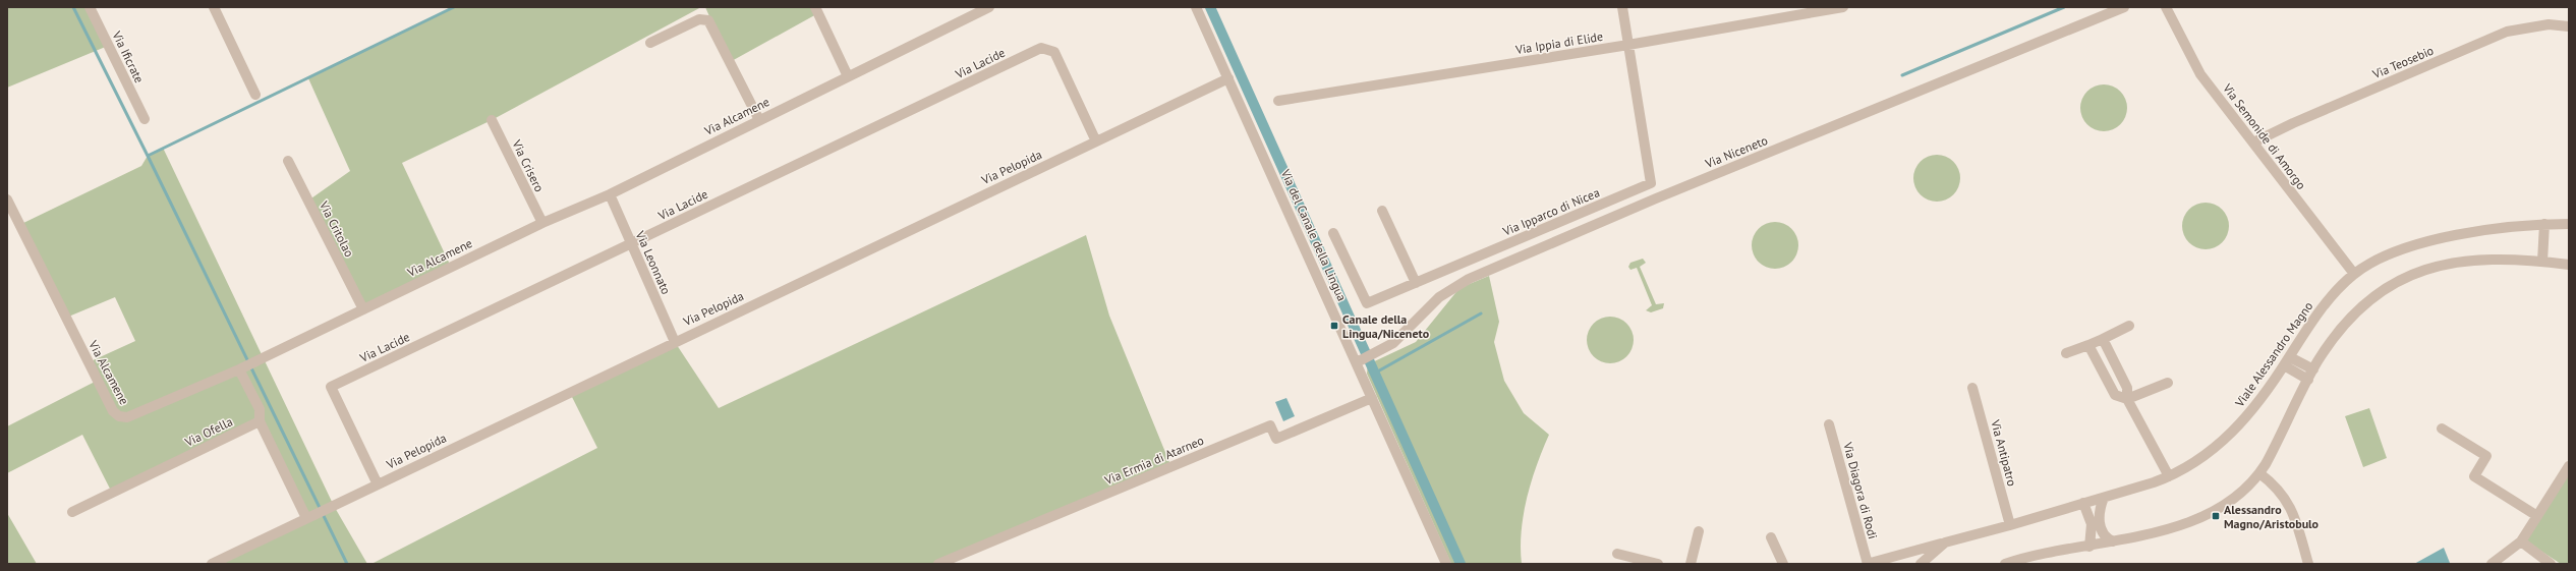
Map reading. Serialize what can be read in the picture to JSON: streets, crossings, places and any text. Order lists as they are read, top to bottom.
{
  "streets": {
    "street": [
      "Via Ippia di Elide",
      "Via Ificrate",
      "Via Teosebio",
      "Via Lacide",
      "Via Alcamene",
      "Via Semonide di Amorgo",
      "Via Niceneto",
      "Via Crisero",
      "Via Pelopida",
      "Via Ipparco di Nicea",
      "Via Critolao",
      "Via del Canale della Lingua",
      "Via Leonnato",
      "Viale Alessandro Magno",
      "Via Ofella",
      "Via Antipatro",
      "Via Ermia di Atarneo",
      "Via Diagora di Rodi"
    ]
  },
  "crossings": [
    ["Via Teosebio", "Via Semonide di Amorgo"],
    ["Via Lacide", "Via Pelopida"],
    ["Via Lacide", "Via Leonnato"],
    ["Via Alcamene", "Via Crisero"],
    ["Via Alcamene", "Via Critolao"],
    ["Via Alcamene", "Via Leonnato"],
    ["Via Semonide di Amorgo", "Viale Alessandro Magno"],
    ["Via Niceneto", "Via del Canale della Lingua"],
    ["Via Pelopida", "Via del Canale della Lingua"],
    ["Via Pelopida", "Via Leonnato"],
    ["Via del Canale della Lingua", "Via Ermia di Atarneo"],
    ["Viale Alessandro Magno", "Via Antipatro"]
  ],
  "places": {
    "transit": ["Canale della Lingua/Niceneto", "Alessandro Magno/Aristobulo"]
  }
}
